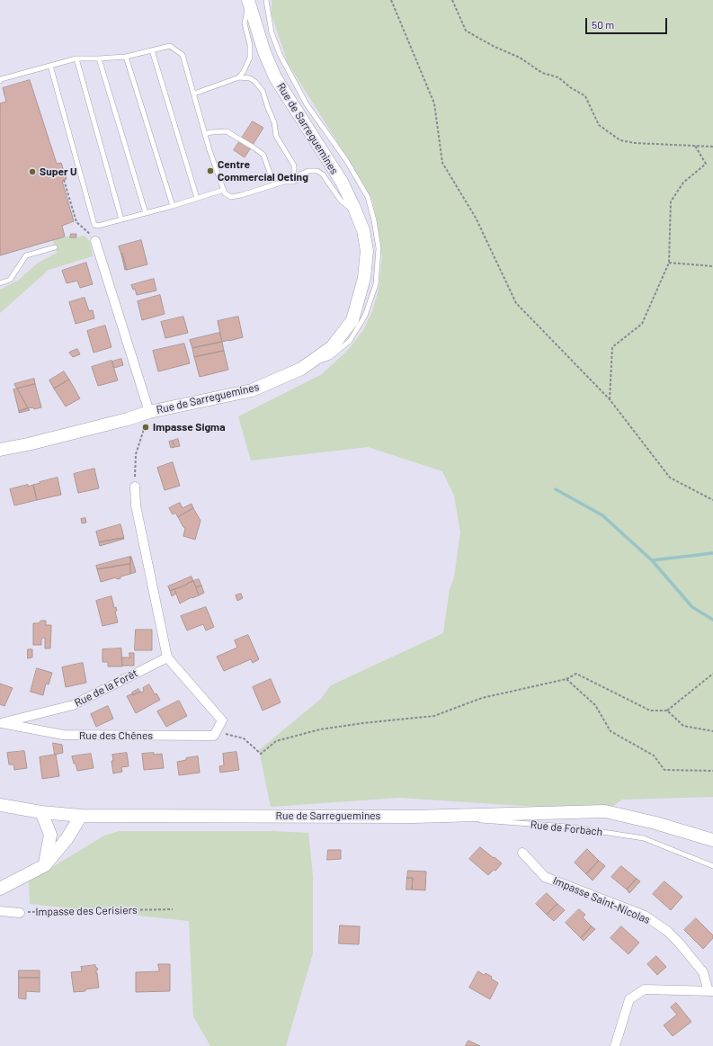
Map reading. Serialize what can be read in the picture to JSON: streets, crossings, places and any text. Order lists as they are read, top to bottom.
{
  "streets": {
    "main road": ["Rue de Sarreguemines"],
    "street": [
      "Rue de la Forêt",
      "Rue des Chênes",
      "Impasse Saint-Nicolas",
      "Impasse des Cerisiers"
    ],
    "lane": ["Rue de Forbach"]
  },
  "crossings": [
    ["Rue de Sarreguemines", "Rue de Forbach"],
    ["Rue de la Forêt", "Rue des Chênes"]
  ],
  "places": ["Centre Commercial Oeting", "Super U", "Impasse Sigma"],
  "scale_bar": "50 m"
}
